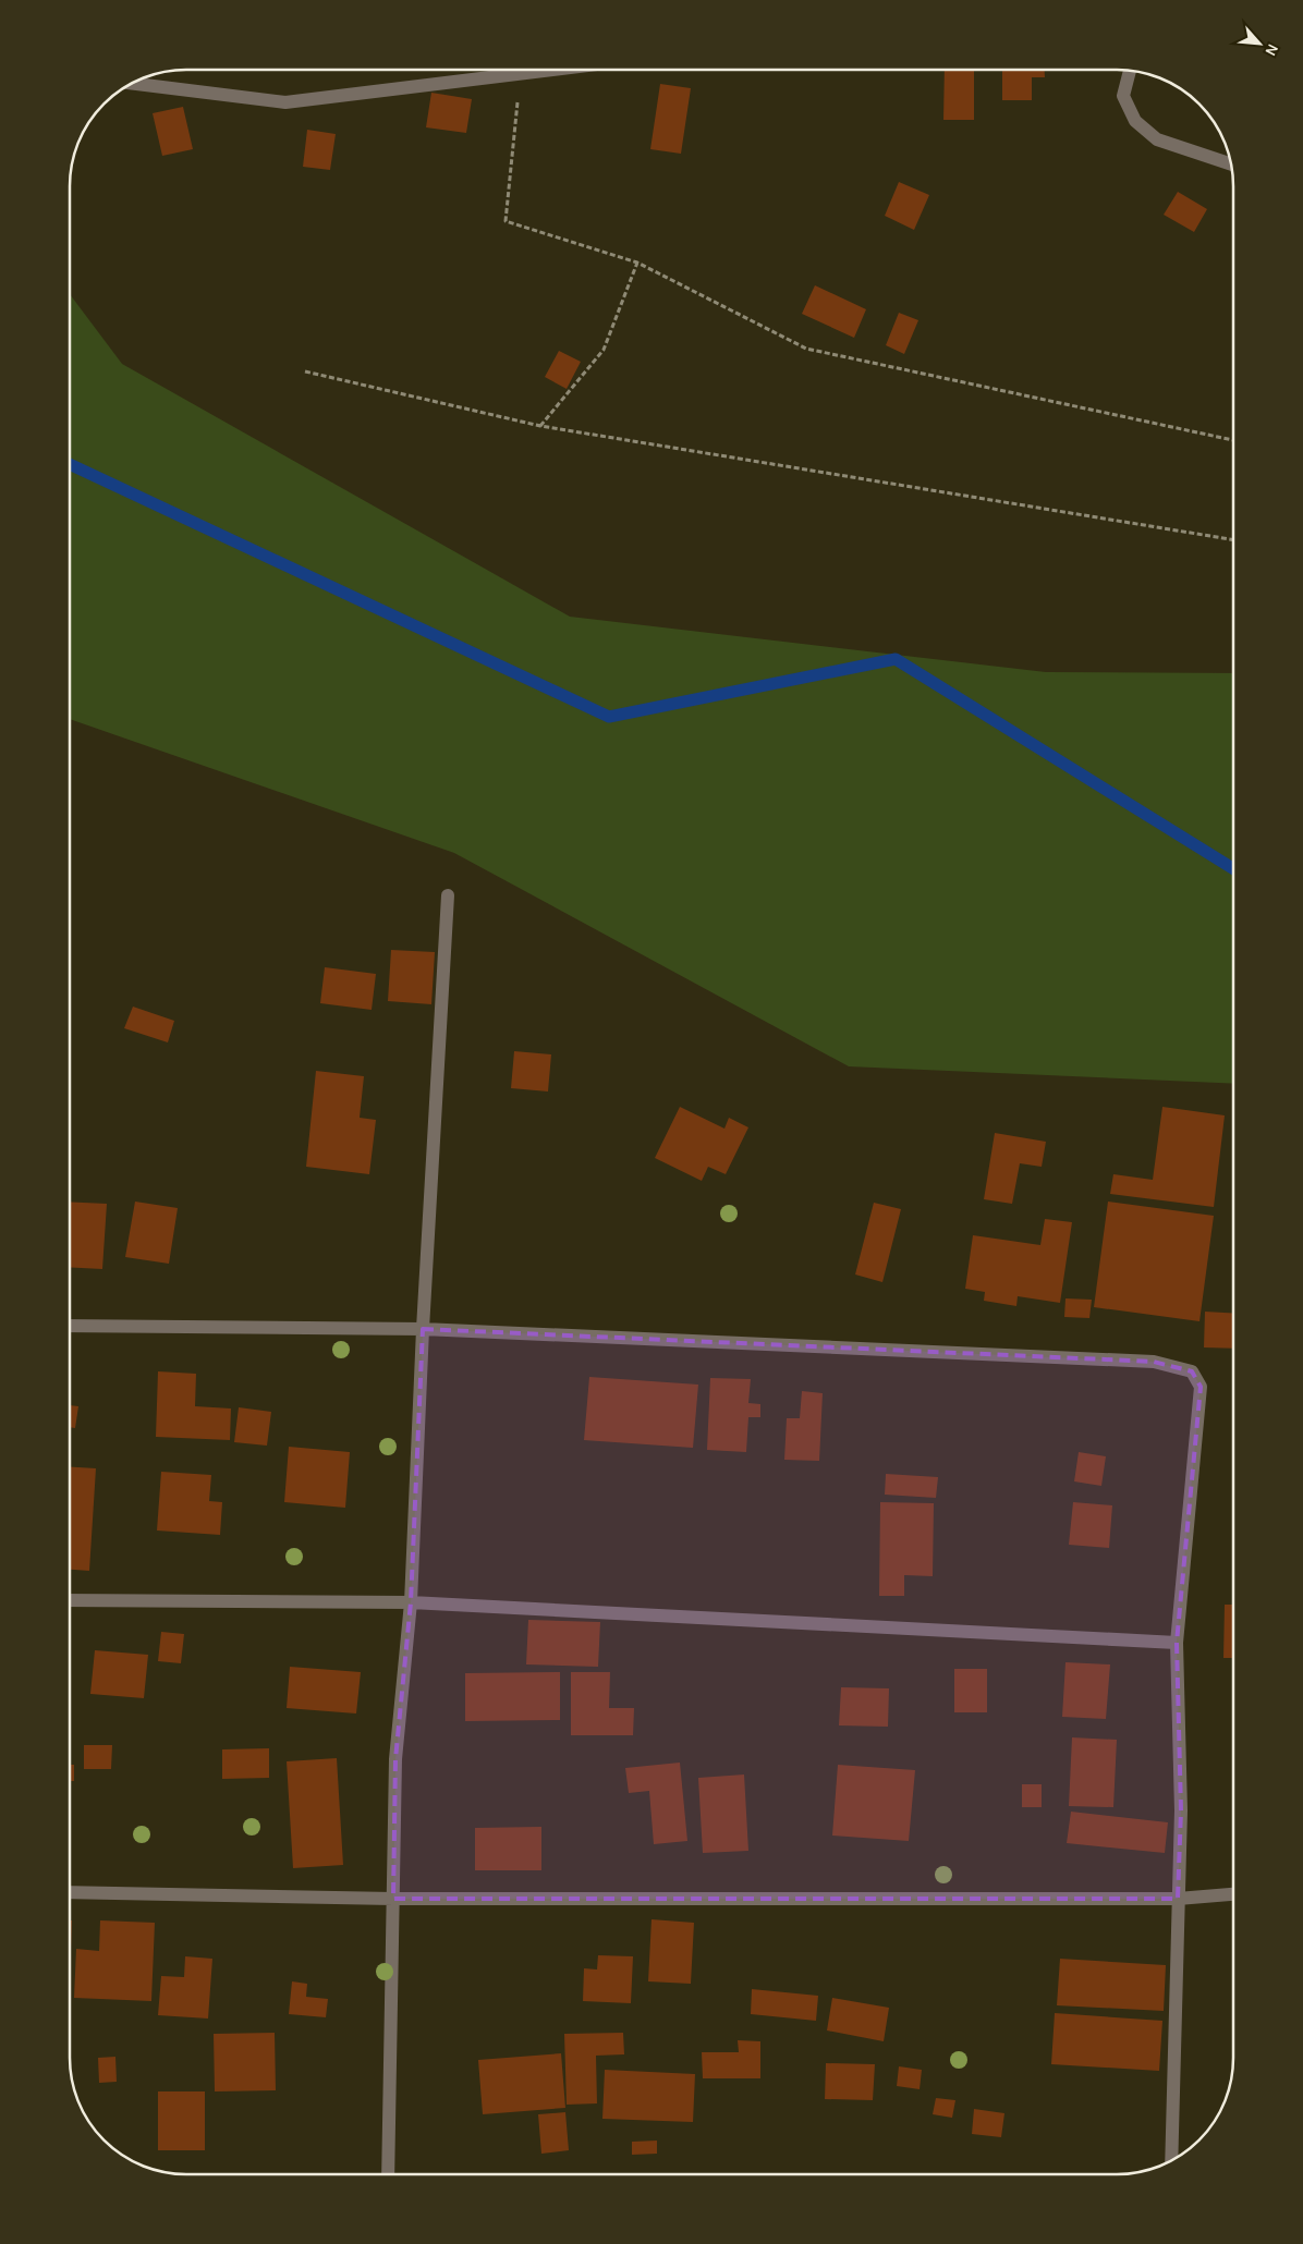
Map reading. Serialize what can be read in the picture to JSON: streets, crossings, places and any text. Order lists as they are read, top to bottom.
{
  "north": "bottom right"
}
